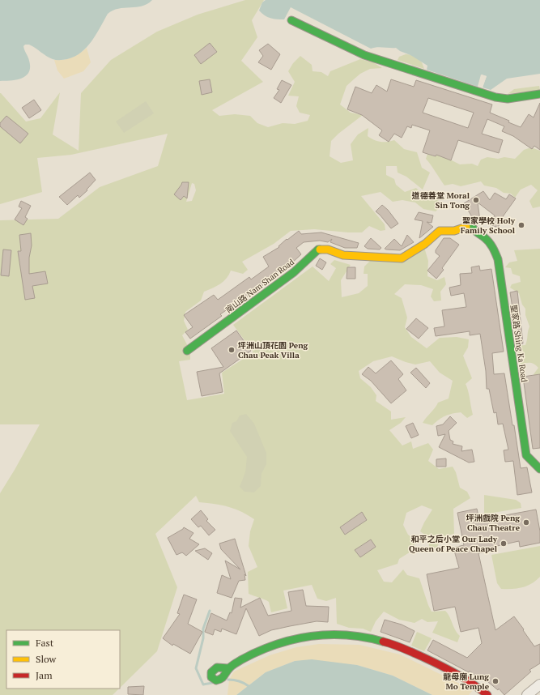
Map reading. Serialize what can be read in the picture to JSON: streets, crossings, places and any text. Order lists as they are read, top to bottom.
{
  "streets": {
    "street": ["南山路 Nam Shan Road", "聖家路 Shing Ka Road"]
  },
  "crossings": [
    ["南山路 Nam Shan Road", "聖家路 Shing Ka Road"]
  ],
  "places": [
    "道德善堂 Moral Sin Tong",
    "聖家學校 Holy Family School",
    "坪洲山頂花園 Peng Chau Peak Villa",
    "坪洲戲院 Peng Chau Theatre",
    "和平之后小堂 Our Lady Queen of Peace Chapel",
    "龍母廟 Lung Mo Temple"
  ],
  "legend": ["Fast", "Slow", "Jam"]
}
